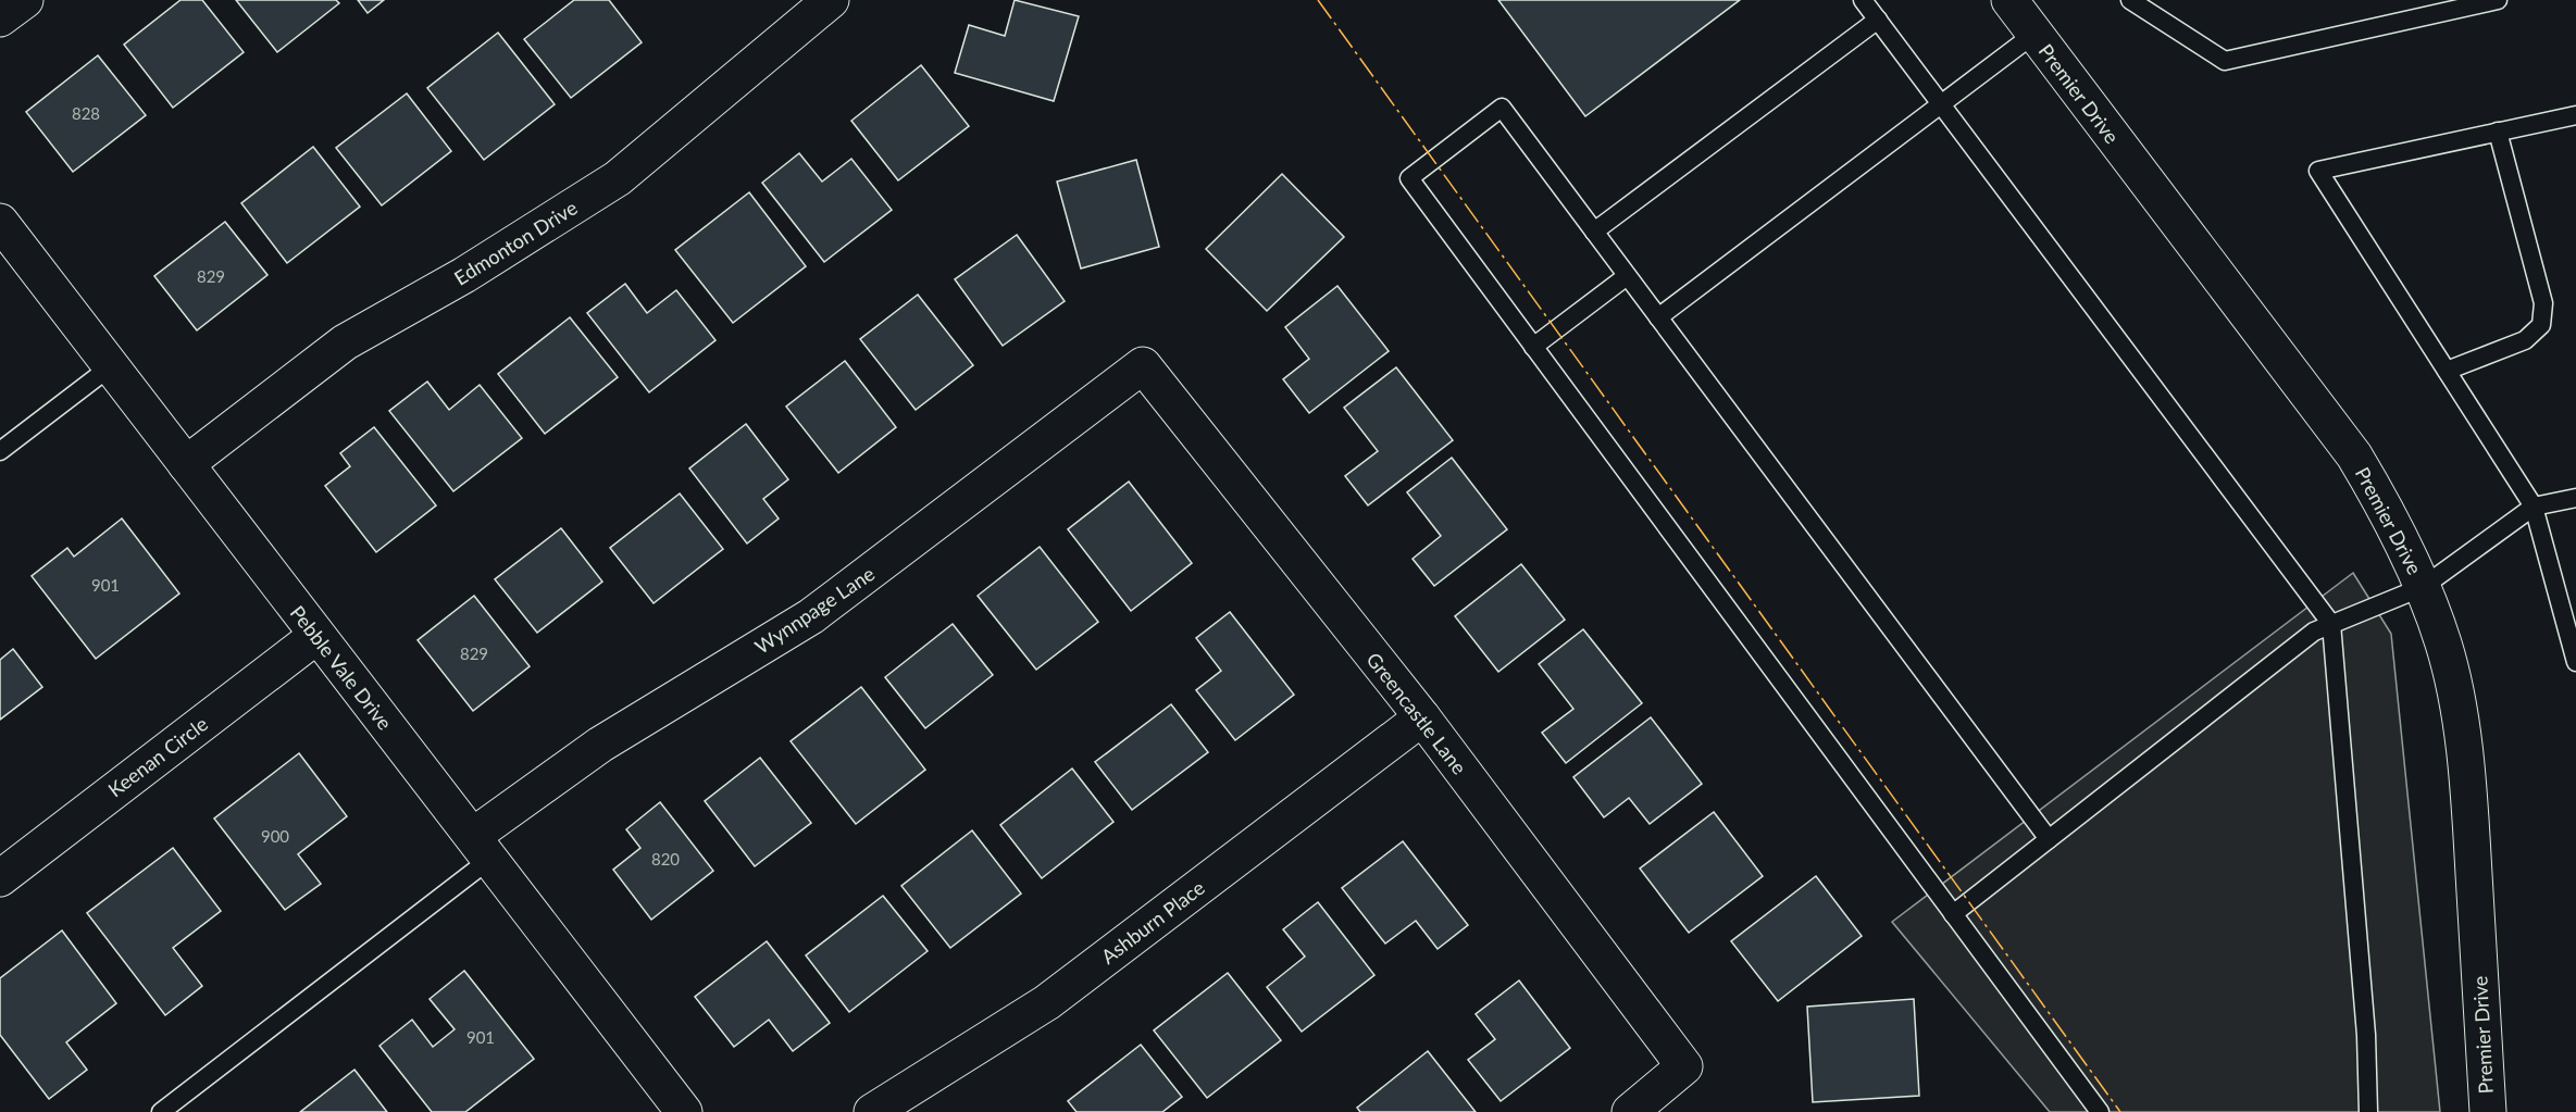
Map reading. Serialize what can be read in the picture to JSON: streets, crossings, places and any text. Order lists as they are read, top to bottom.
{
  "streets": {
    "street": [
      "Premier Drive",
      "Edmonton Drive",
      "Wynnpage Lane",
      "Pebble Vale Drive",
      "Greencastle Lane",
      "Keenan Circle",
      "Ashburn Place"
    ]
  },
  "crossings": [
    ["Edmonton Drive", "Pebble Vale Drive"],
    ["Wynnpage Lane", "Pebble Vale Drive"],
    ["Wynnpage Lane", "Greencastle Lane"],
    ["Pebble Vale Drive", "Keenan Circle"],
    ["Greencastle Lane", "Ashburn Place"]
  ],
  "house_numbers": [
    "828",
    "829",
    "901",
    "829",
    "900",
    "820",
    "901"
  ]
}
